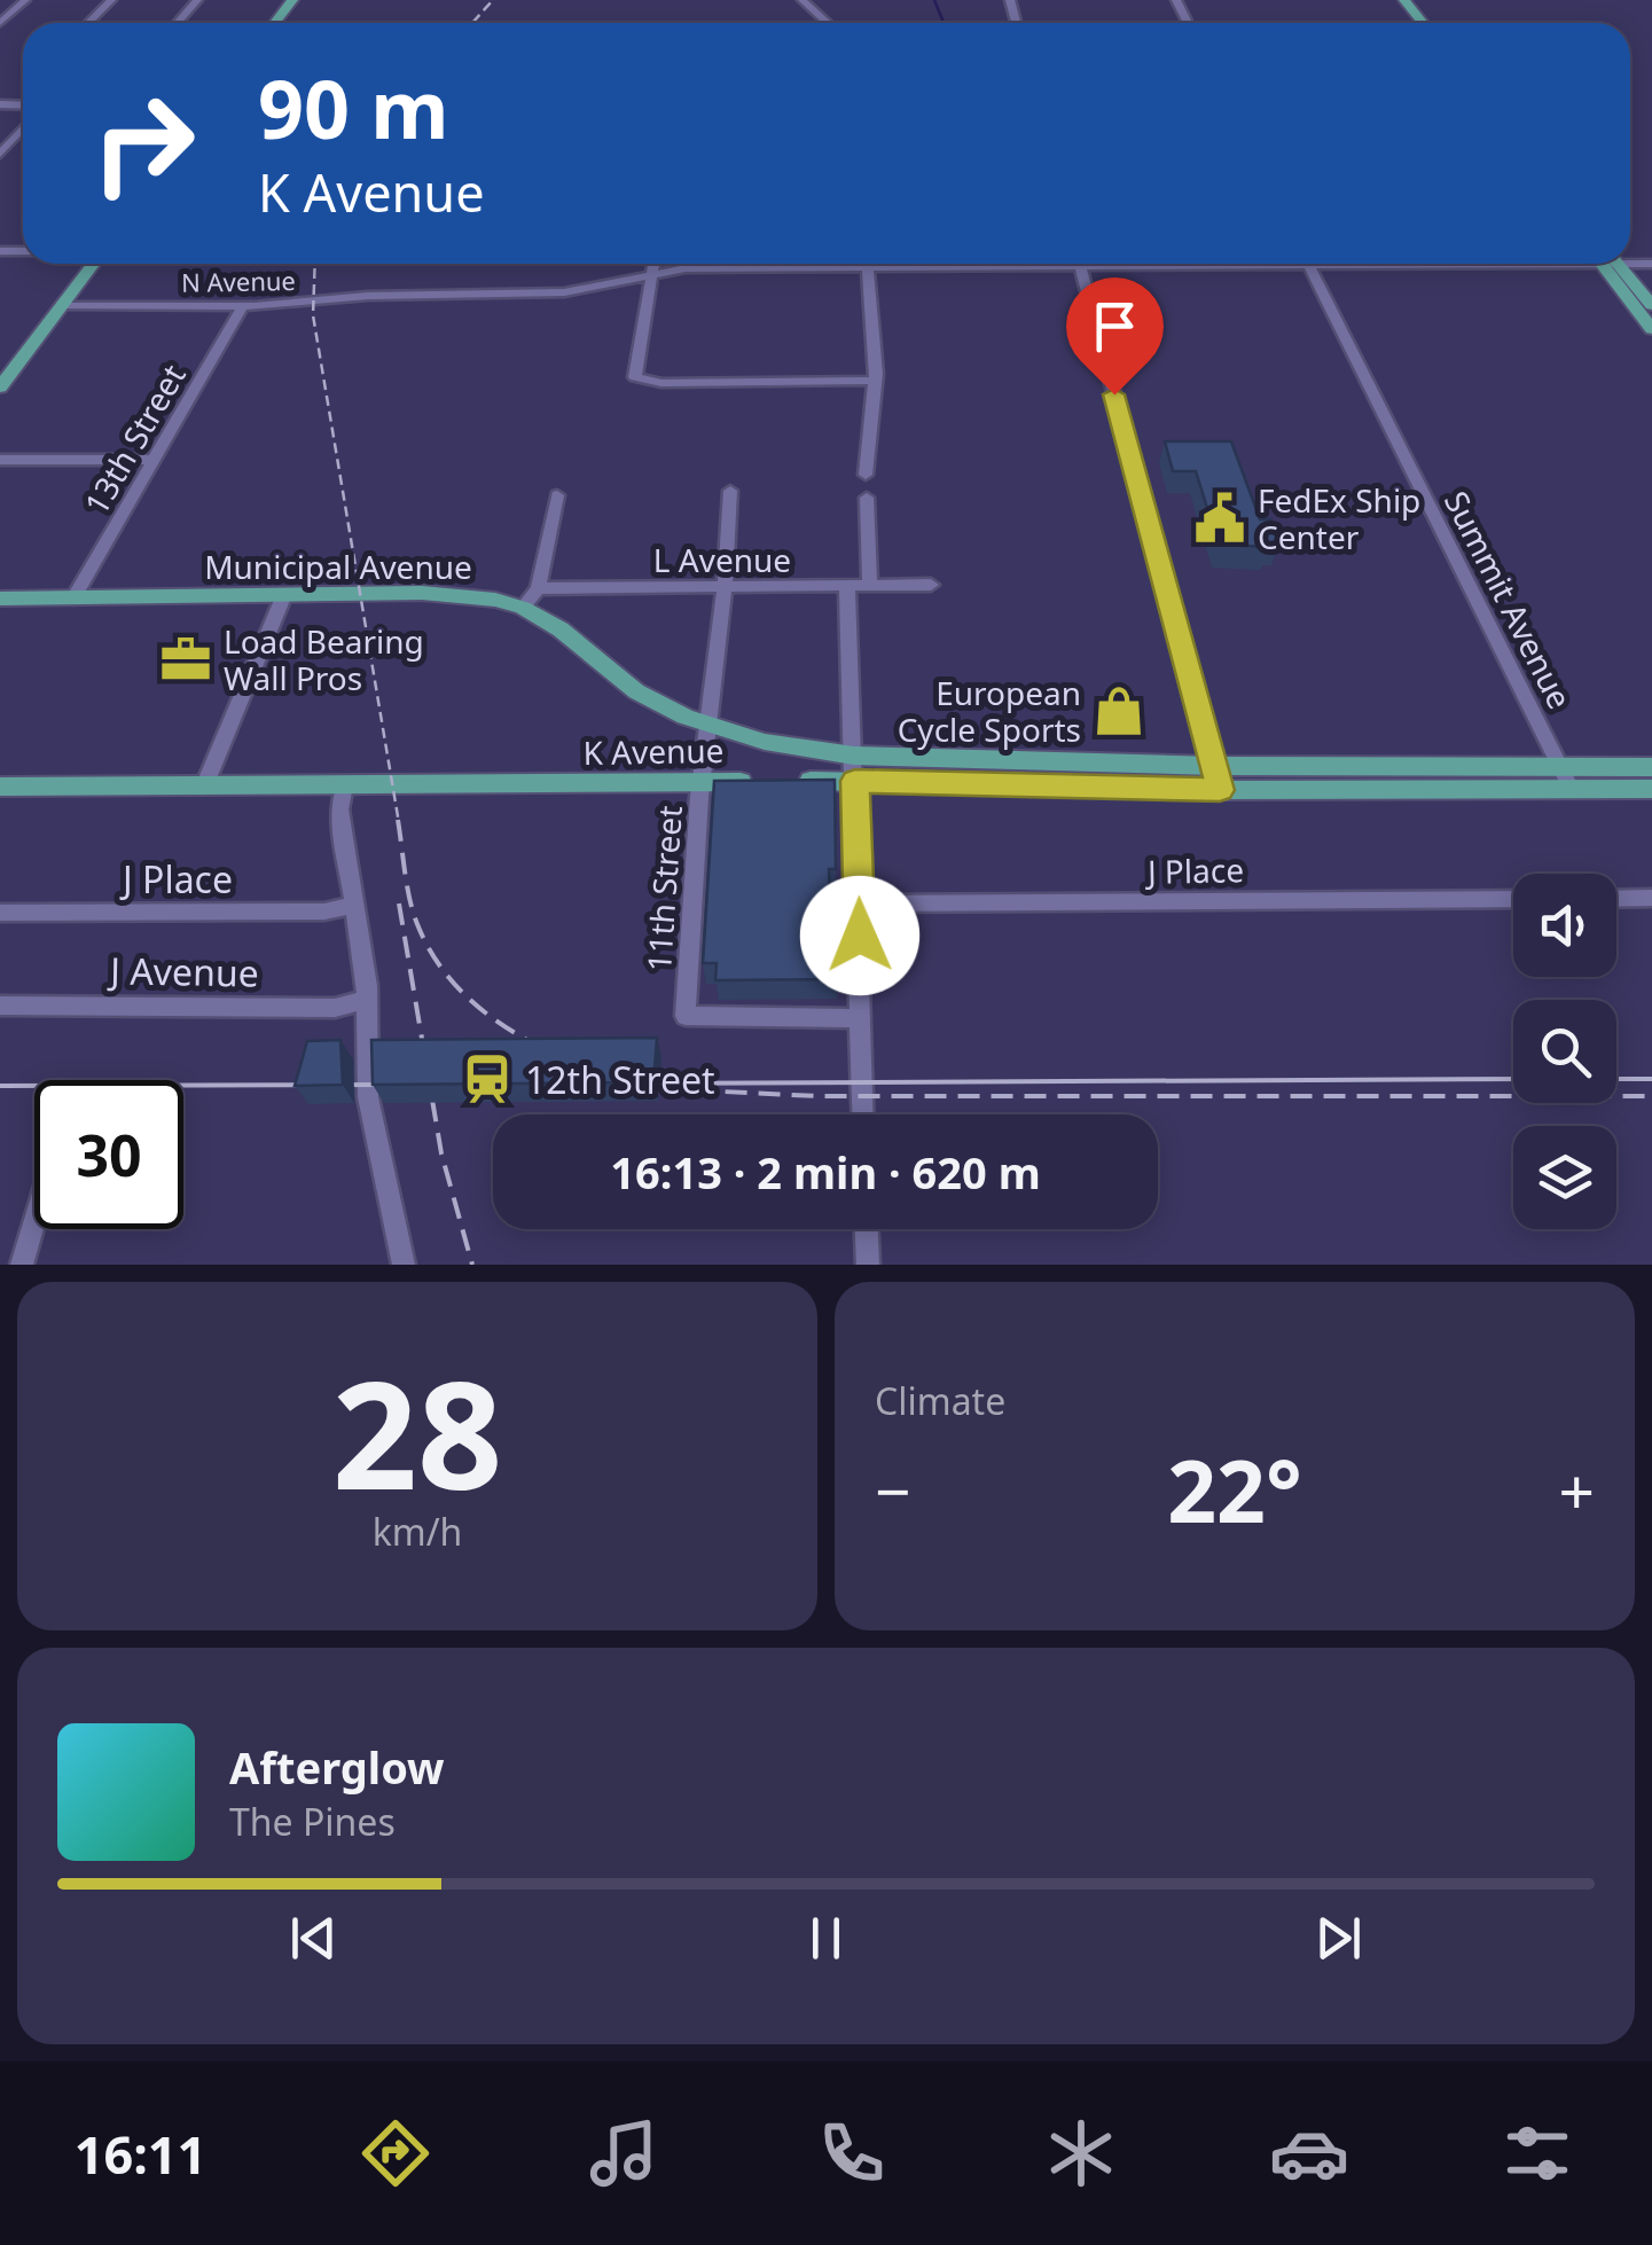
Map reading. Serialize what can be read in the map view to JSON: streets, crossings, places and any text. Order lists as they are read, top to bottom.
{
  "streets": {
    "main road": ["Municipal Avenue", "K Avenue"],
    "street": [
      "N Avenue",
      "13th Street",
      "L Avenue",
      "Summit Avenue",
      "J Place",
      "11th Street",
      "J Avenue"
    ]
  },
  "crossings": [
    ["N Avenue", "13th Street"],
    ["13th Street", "Municipal Avenue"],
    ["L Avenue", "11th Street"],
    ["Municipal Avenue", "K Avenue"],
    ["Municipal Avenue", "11th Street"],
    ["Summit Avenue", "K Avenue"],
    ["K Avenue", "11th Street"]
  ],
  "places": {
    "public building": ["FedEx Ship Center"],
    "office": ["Load Bearing Wall Pros"],
    "shop": ["European Cycle Sports"],
    "station": ["12th Street"]
  },
  "page": {
    "turn": ["90 m", "K Avenue"],
    "limit": "30",
    "trip": "16:13 · 2 min · 620 m",
    "tile": [
      ["28", "km/h"],
      "Climate"
    ],
    "heat": ["−", "22°", "+"],
    "song": ["Afterglow", "The Pines"],
    "tabs": "16:11"
  }
}
